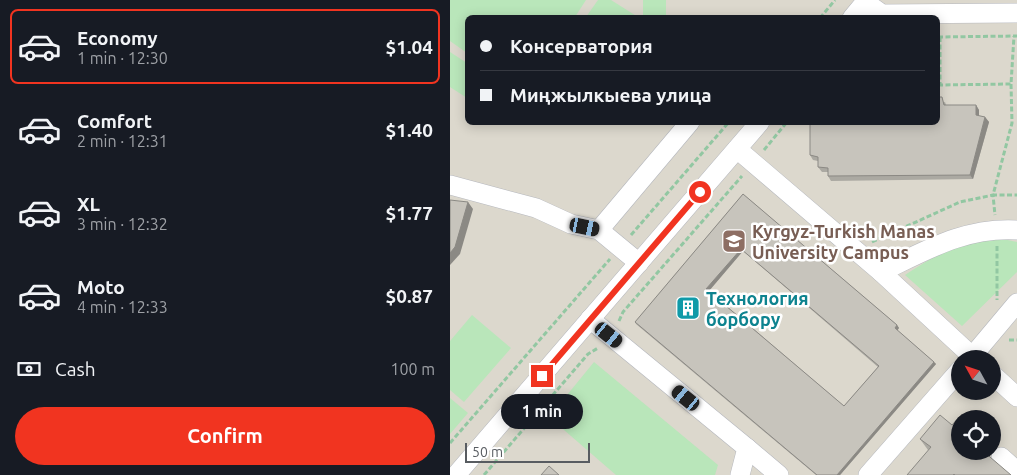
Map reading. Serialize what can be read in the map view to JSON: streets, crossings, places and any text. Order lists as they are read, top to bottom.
{
  "places": {
    "school or university": ["Kyrgyz-Turkish Manas University Campus"],
    "building": ["Технология борбору"]
  },
  "scale_bar": "50 m",
  "north": "top left",
  "page": {
    "list": [
      {
        "name": "Economy",
        "note": "1 min · 12:30",
        "value": "$1.04"
      },
      {
        "name": "Comfort",
        "note": "2 min · 12:31",
        "value": "$1.40"
      },
      {
        "name": "XL",
        "note": "3 min · 12:32",
        "value": "$1.77"
      },
      {
        "name": "Moto",
        "note": "4 min · 12:33",
        "value": "$0.87"
      }
    ],
    "banner": ["Консерватория", "Миңжылкыева улица"],
    "pay": ["Cash", "100 m"],
    "bubble": "1 min",
    "buttons": "Confirm",
    "scale": "50 m"
  }
}
